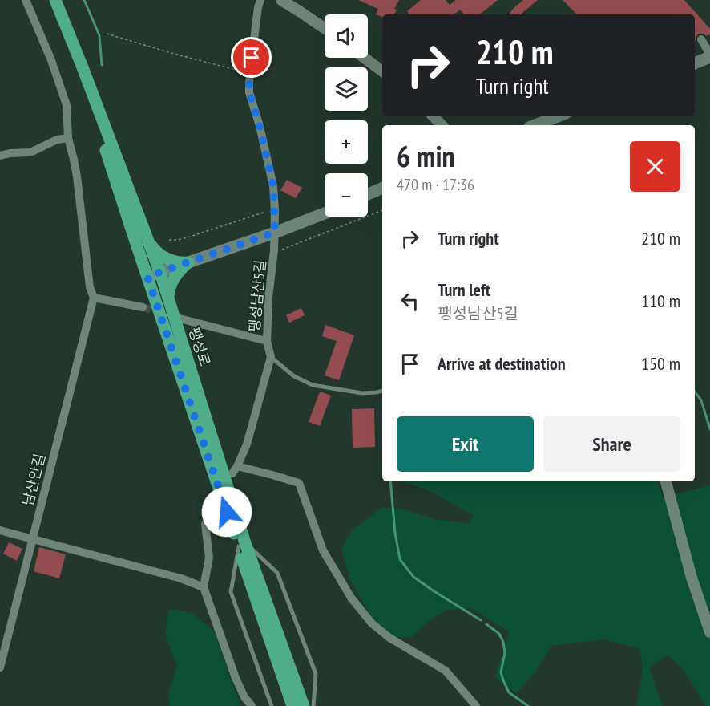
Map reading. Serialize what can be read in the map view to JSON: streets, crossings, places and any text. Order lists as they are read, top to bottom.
{
  "streets": {
    "main road": ["팽성로"],
    "street": ["팽성남산5길", "남산안길"]
  },
  "page": {
    "map_buttons": ["+", "−"],
    "turn": ["210 m", "Turn right"],
    "heading": ["6 min", "470 m · 17:36"],
    "list": [
      {
        "name": "Turn right",
        "value": "210 m"
      },
      {
        "name": "Turn left",
        "note": "팽성남산5길",
        "value": "110 m"
      },
      {
        "name": "Arrive at destination",
        "value": "150 m"
      }
    ],
    "buttons": ["Exit", "Share"]
  }
}
